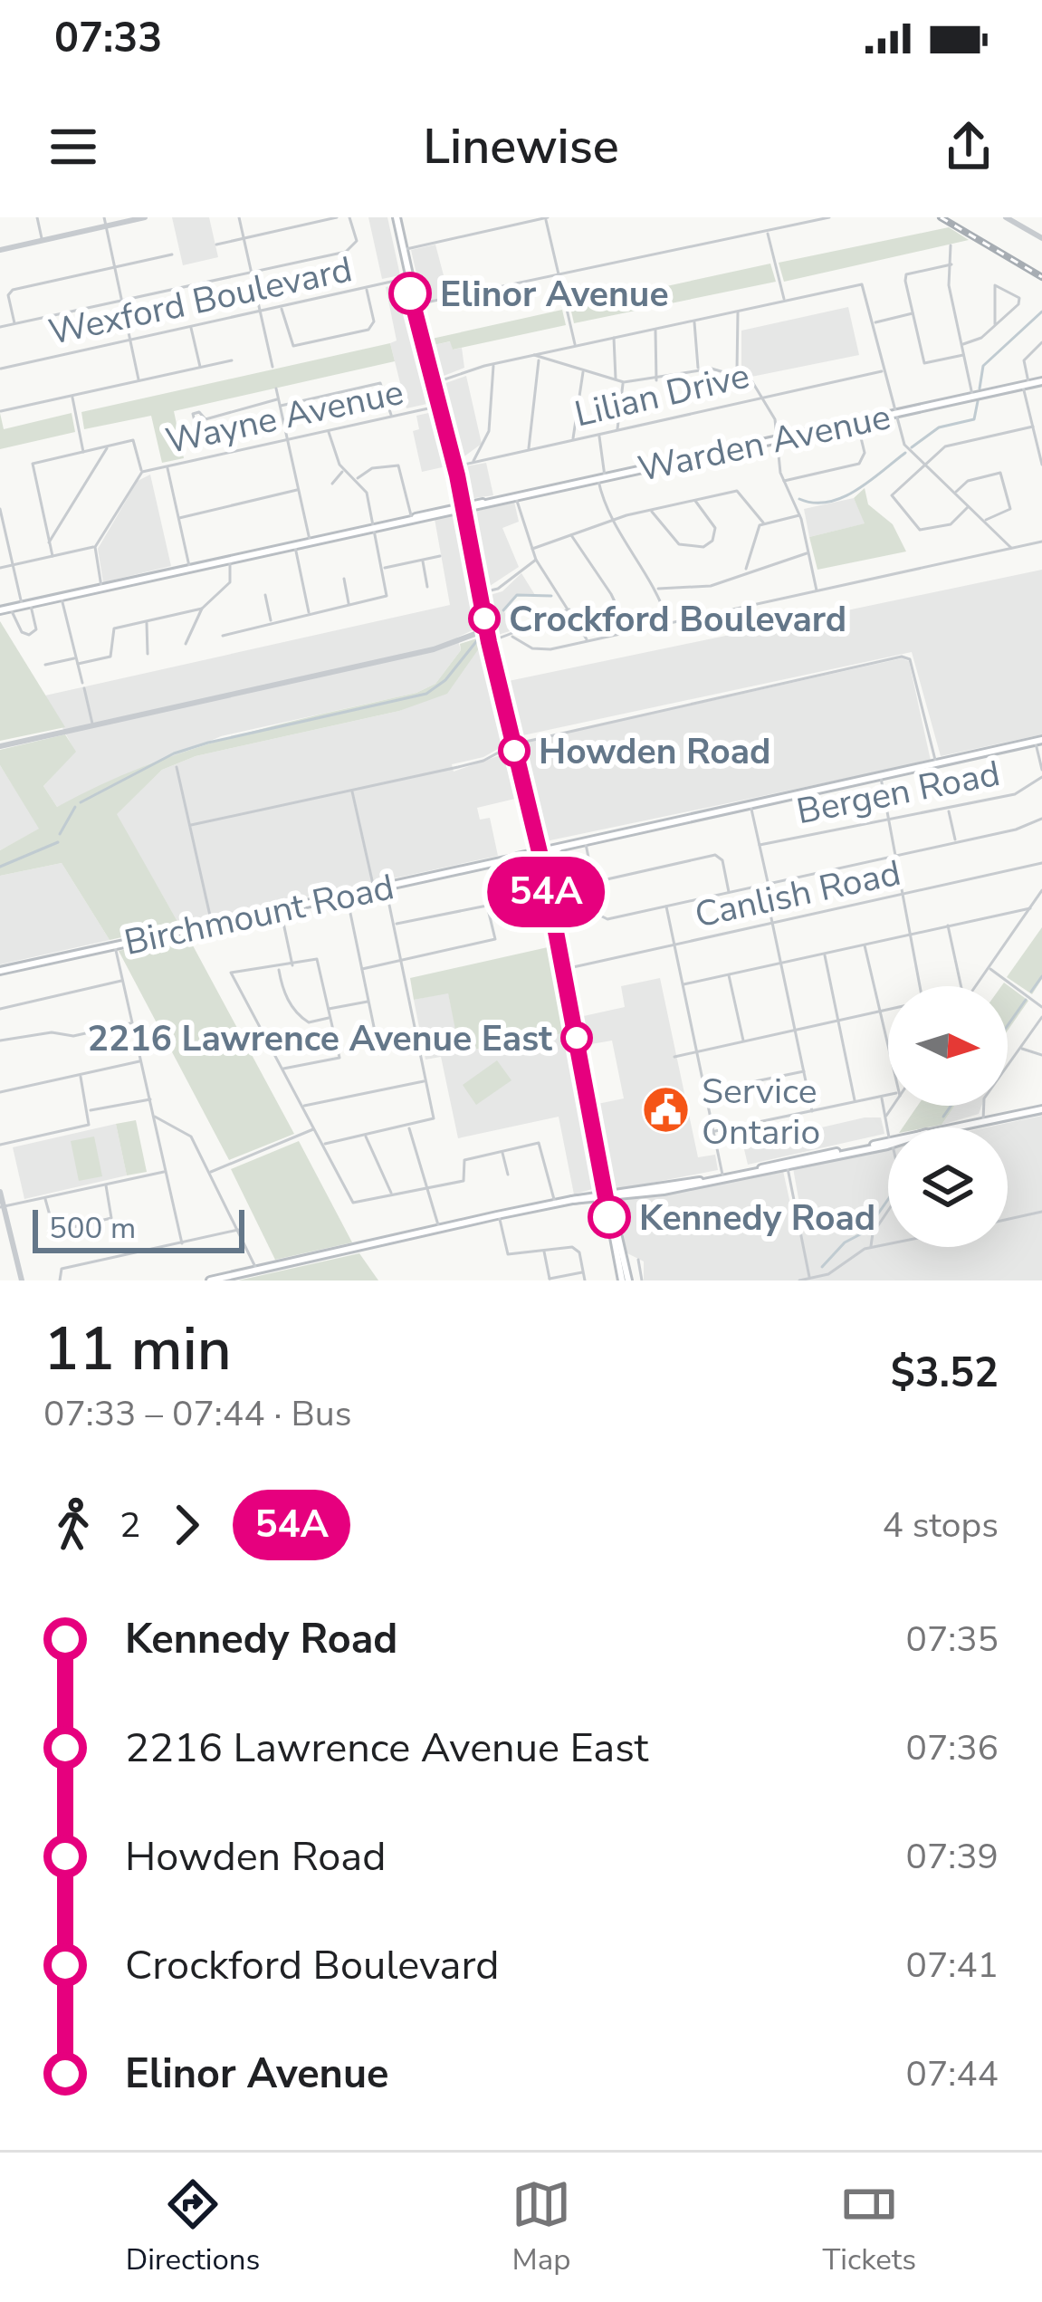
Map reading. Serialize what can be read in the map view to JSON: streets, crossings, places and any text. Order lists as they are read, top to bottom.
{
  "streets": {
    "main road": ["Warden Avenue", "Birchmount Road"],
    "street": [
      "Wexford Boulevard",
      "Lilian Drive",
      "Wayne Avenue",
      "Bergen Road",
      "Canlish Road"
    ]
  },
  "places": {
    "other": [
      "Elinor Avenue",
      "Crockford Boulevard",
      "Howden Road",
      "2216 Lawrence Avenue East",
      "Kennedy Road"
    ],
    "public building": ["Service Ontario"]
  },
  "lines": ["bus line 54A"],
  "scale_bar": "500 m",
  "north": "right",
  "page": {
    "status": "07:33",
    "header": "Linewise",
    "on_map": "54A",
    "scale": "500 m",
    "heading": ["11 min", "07:33 – 07:44 · Bus", "$3.52"],
    "legs": ["2", "54A", "4 stops"],
    "list": [
      {
        "name": "Kennedy Road",
        "value": "07:35"
      },
      {
        "name": "2216 Lawrence Avenue East",
        "value": "07:36"
      },
      {
        "name": "Howden Road",
        "value": "07:39"
      },
      {
        "name": "Crockford Boulevard",
        "value": "07:41"
      },
      {
        "name": "Elinor Avenue",
        "value": "07:44"
      }
    ],
    "tabs": ["Directions", "Map", "Tickets"]
  }
}
